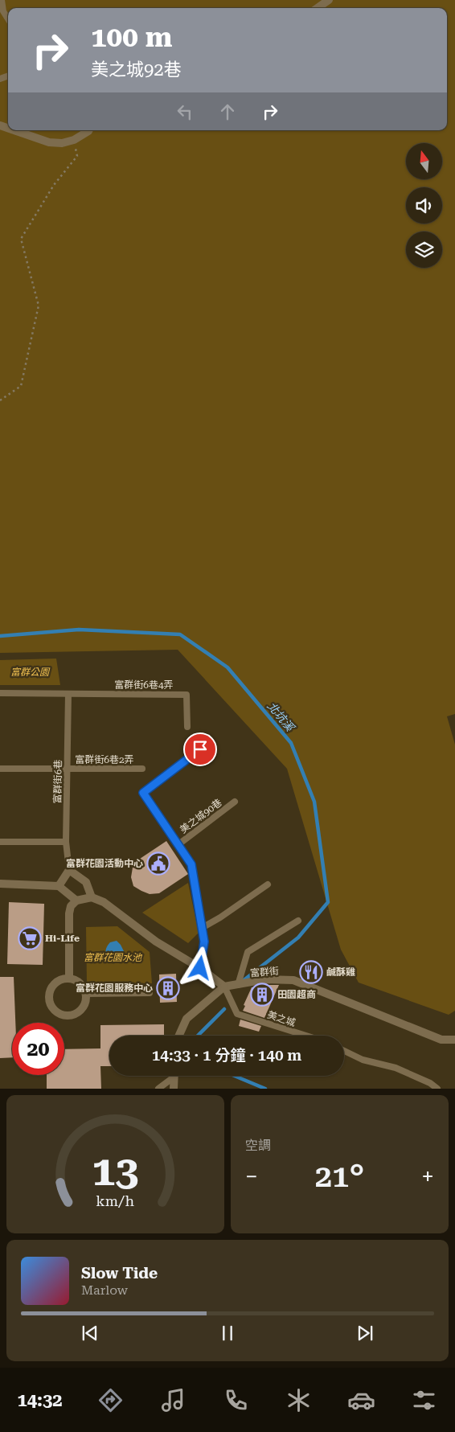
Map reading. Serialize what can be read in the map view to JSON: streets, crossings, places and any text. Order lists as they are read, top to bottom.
{
  "streets": {
    "street": ["富群街"],
    "lane": [
      "富群街6巷4弄",
      "富群街6巷2弄",
      "富群街6巷",
      "美之城90巷",
      "美之城"
    ]
  },
  "crossings": [
    ["富群街6巷4弄", "富群街6巷"],
    ["富群街6巷2弄", "富群街6巷"],
    ["富群街", "美之城"]
  ],
  "water": ["北坑溪"],
  "parks": ["富群公園", "富群花園水池"],
  "places": {
    "public building": ["富群花園活動中心"],
    "supermarket": ["Hi-Life"],
    "restaurant": ["鹹酥雞"],
    "building": ["富群花園服務中心", "田園超商"]
  },
  "north": "top",
  "page": {
    "turn": ["100 m", "美之城92巷"],
    "limit": "20",
    "trip": "14:33 · 1 分鐘 · 140 m",
    "tile": "空調",
    "heat": ["−", "21°", "+"],
    "song": ["Slow Tide", "Marlow"],
    "tabs": "14:32",
    "gauge": ["13", "km/h"]
  }
}
